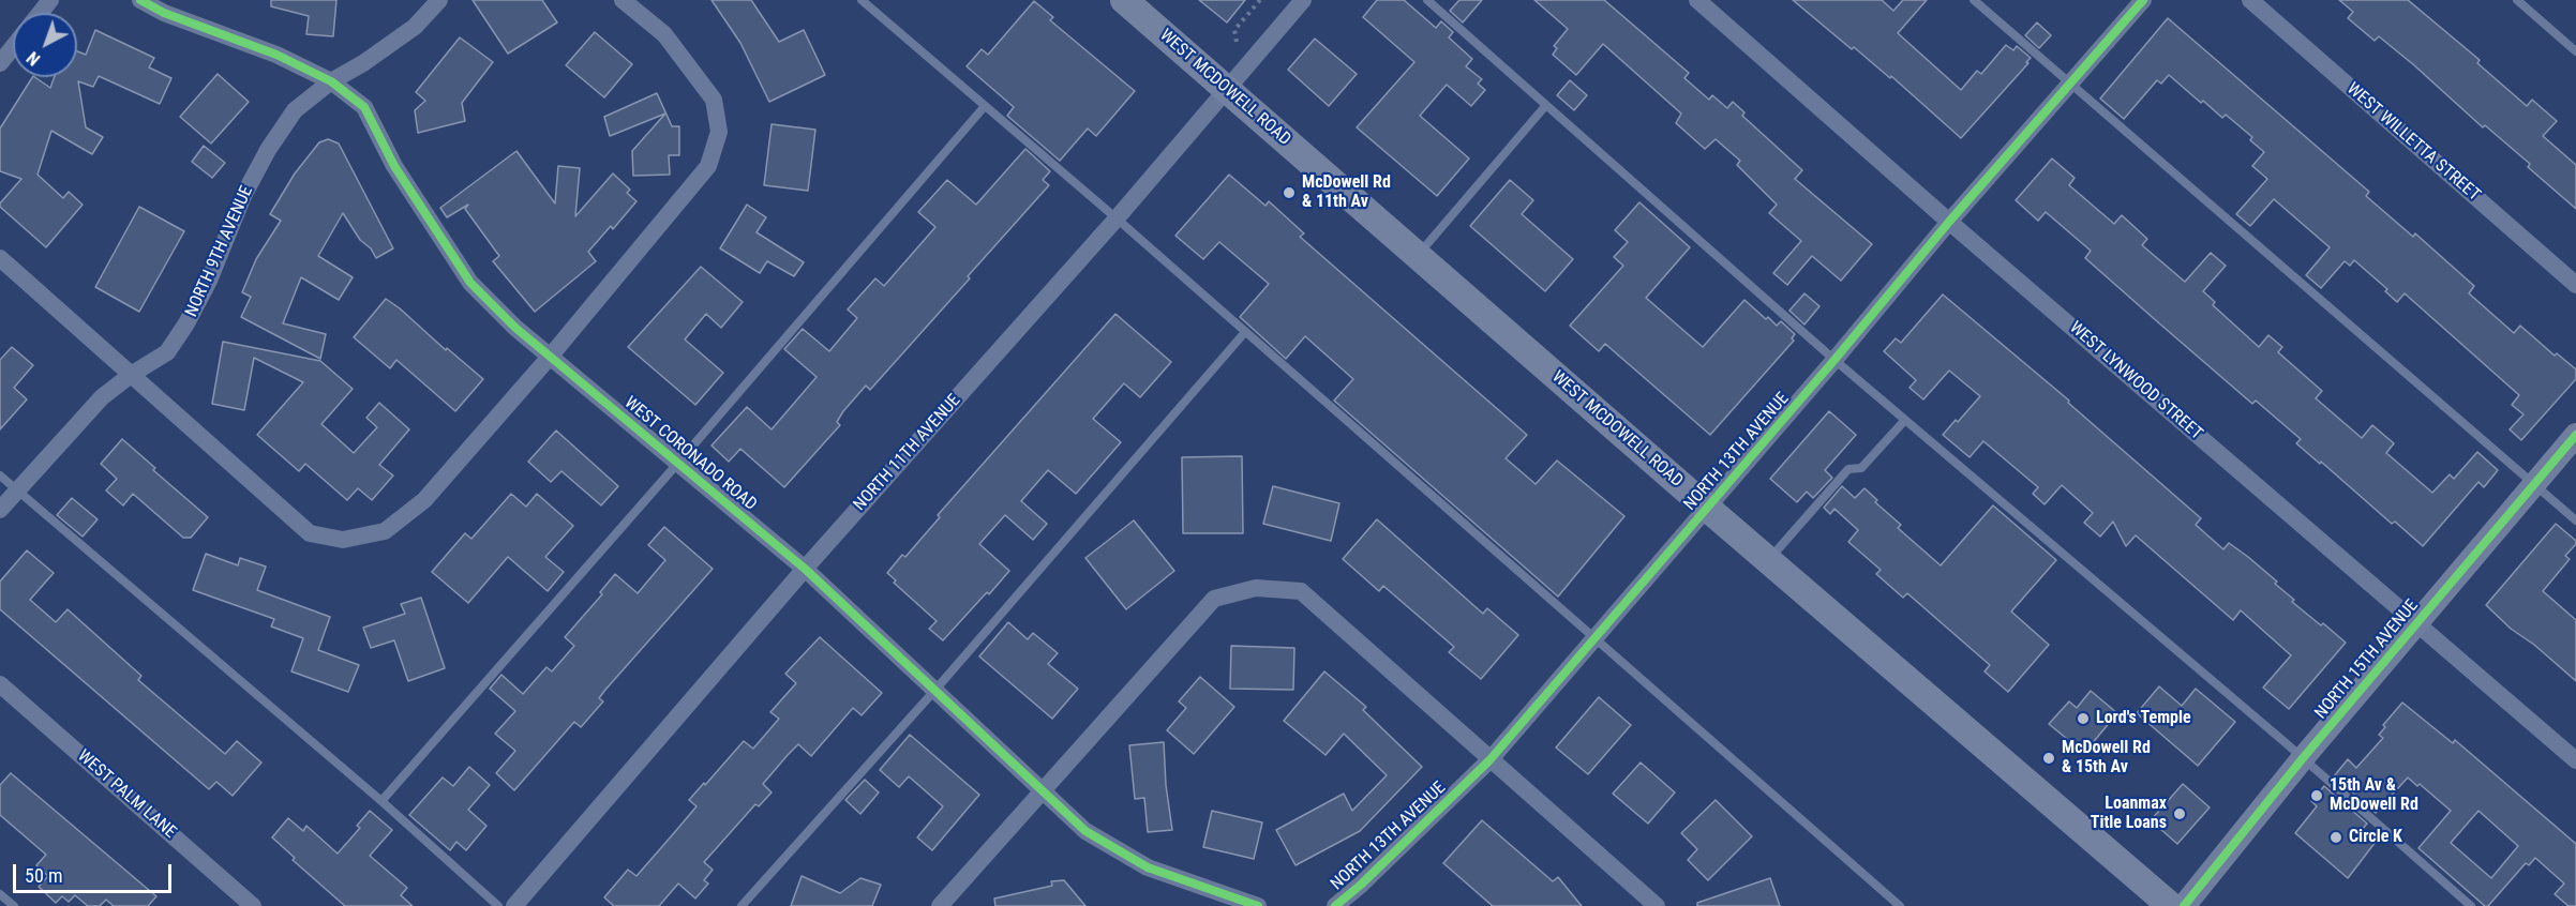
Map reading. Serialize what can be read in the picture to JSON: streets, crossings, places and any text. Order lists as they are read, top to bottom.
{
  "streets": {
    "main road": ["WEST MCDOWELL ROAD"],
    "street": [
      "WEST WILLETTA STREET",
      "NORTH 9TH AVENUE",
      "WEST LYNWOOD STREET",
      "NORTH 13TH AVENUE",
      "NORTH 11TH AVENUE",
      "WEST CORONADO ROAD",
      "NORTH 15TH AVENUE",
      "WEST PALM LANE"
    ]
  },
  "crossings": [
    ["WEST MCDOWELL ROAD", "NORTH 13TH AVENUE"],
    ["WEST MCDOWELL ROAD", "NORTH 11TH AVENUE"],
    ["NORTH 9TH AVENUE", "WEST CORONADO ROAD"],
    ["WEST LYNWOOD STREET", "NORTH 13TH AVENUE"],
    ["WEST LYNWOOD STREET", "NORTH 15TH AVENUE"],
    ["NORTH 11TH AVENUE", "WEST CORONADO ROAD"]
  ],
  "places": [
    "McDowell Rd & 11th Av",
    "Lord's Temple",
    "McDowell Rd & 15th Av",
    "15th Av & McDowell Rd",
    "Loanmax Title Loans",
    "Circle K"
  ],
  "scale_bar": "50 m",
  "north": "bottom left"
}
